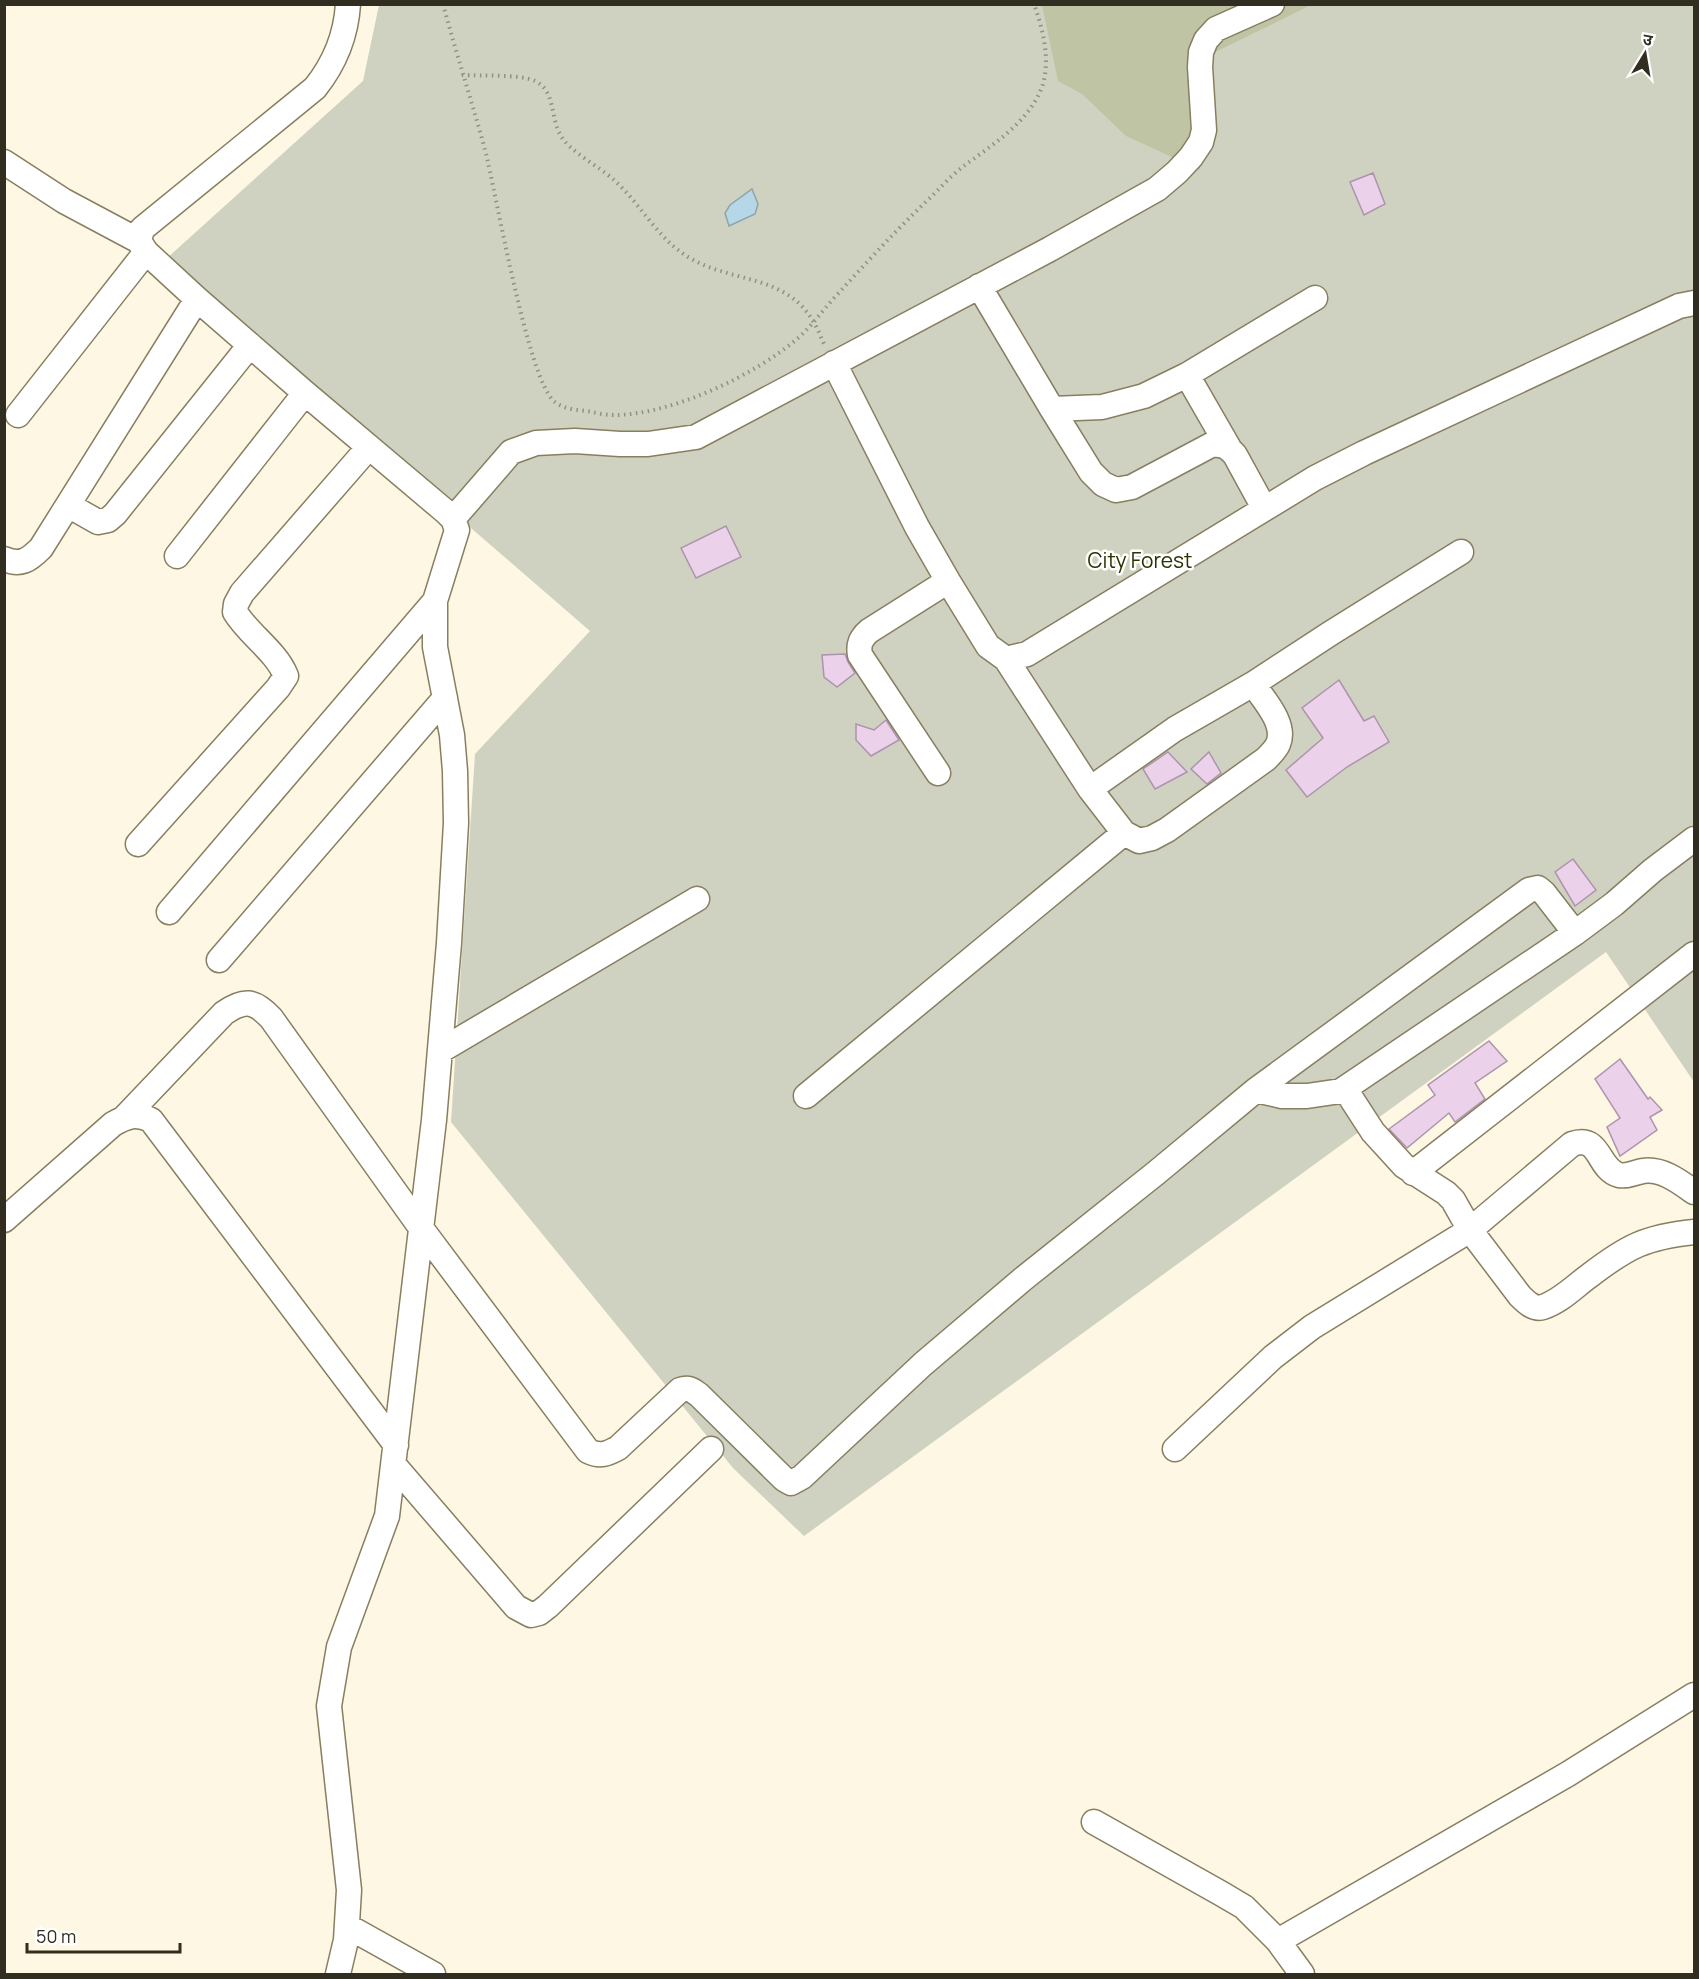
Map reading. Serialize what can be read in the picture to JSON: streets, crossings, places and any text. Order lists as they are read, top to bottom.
{
  "parks": ["City Forest"],
  "scale_bar": "50 m",
  "north": "top"
}
